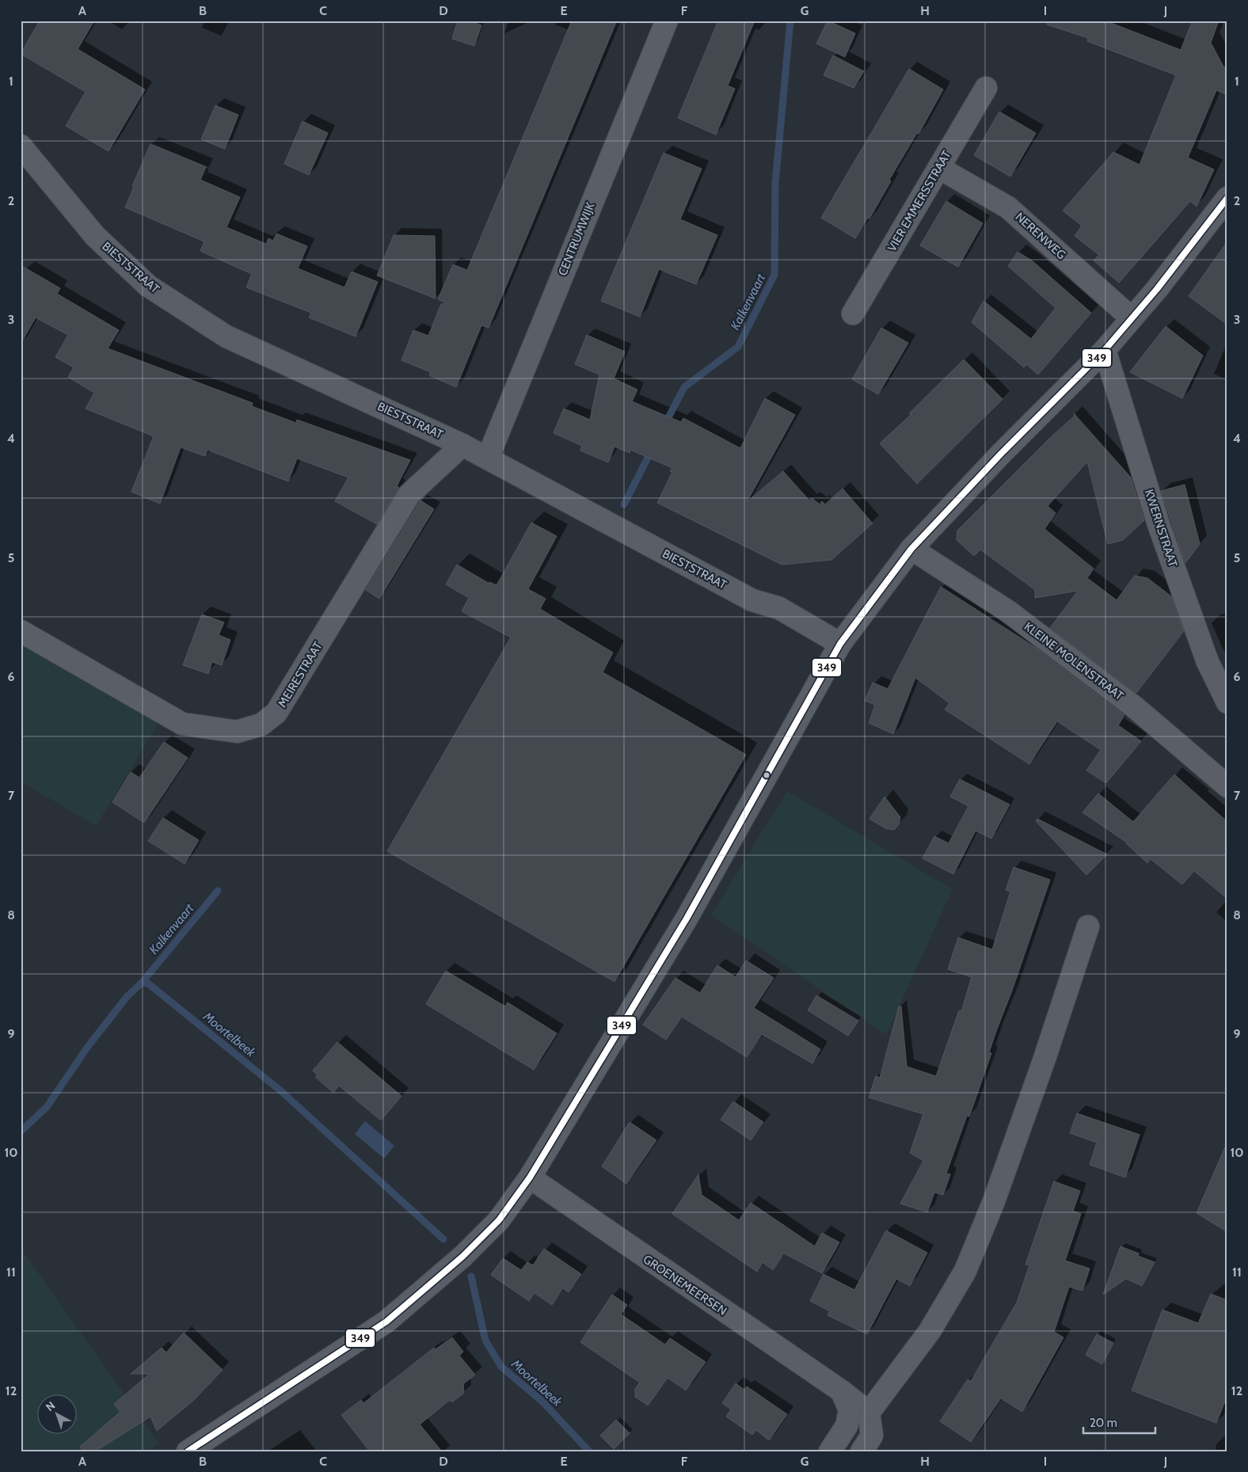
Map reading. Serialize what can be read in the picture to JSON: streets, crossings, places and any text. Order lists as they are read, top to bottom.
{
  "streets": {
    "street": [
      "VIER EMMERSSTRAAT",
      "NERENWEG",
      "CENTRUMWIJK",
      "BIESTSTRAAT",
      "KWERNSTRAAT",
      "KLEINE MOLENSTRAAT",
      "MEIRESTRAAT",
      "GROENEMEERSEN"
    ]
  },
  "crossings": [
    ["VIER EMMERSSTRAAT", "NERENWEG"],
    ["CENTRUMWIJK", "BIESTSTRAAT"],
    ["BIESTSTRAAT", "MEIRESTRAAT"]
  ],
  "water": ["Kalkenvaart", "Moortelbeek"],
  "lines": ["transit line 349"],
  "scale_bar": "20 m",
  "north": "top left",
  "grid": {
    "columns": [
      "A",
      "B",
      "C",
      "D",
      "E",
      "F",
      "G",
      "H",
      "I",
      "J"
    ],
    "rows": [
      "1",
      "2",
      "3",
      "4",
      "5",
      "6",
      "7",
      "8",
      "9",
      "10",
      "11",
      "12"
    ]
  }
}
